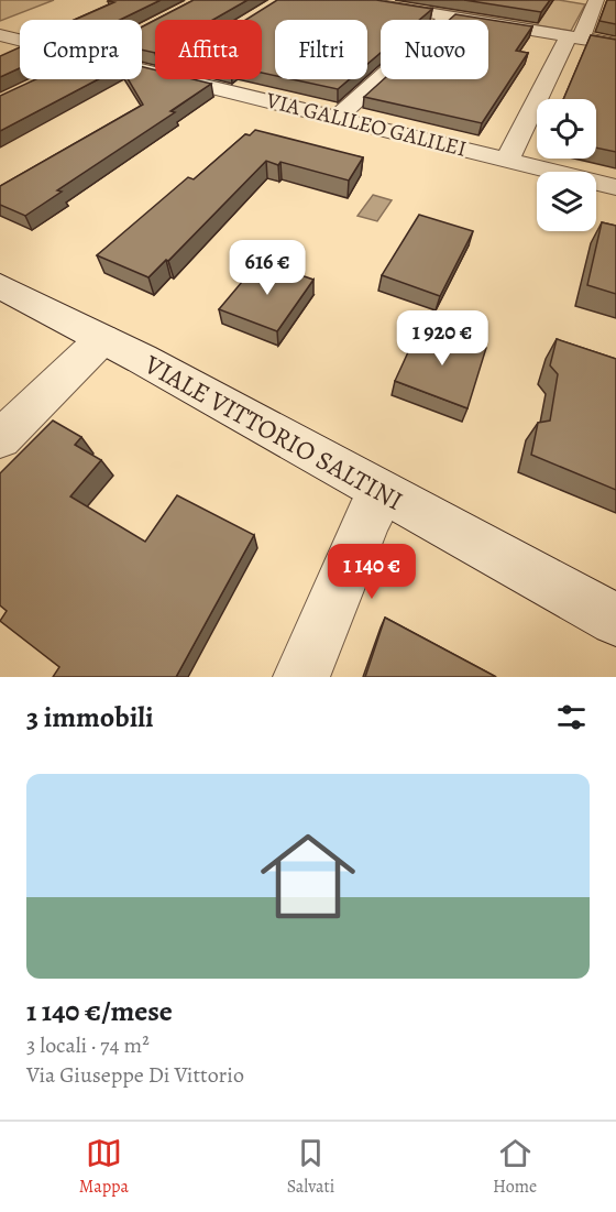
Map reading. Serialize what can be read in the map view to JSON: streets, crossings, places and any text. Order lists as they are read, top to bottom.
{
  "streets": {
    "street": ["VIA GALILEO GALILEI", "VIALE VITTORIO SALTINI"]
  },
  "page": {
    "chip": [
      "Compra",
      "Affitta",
      "Filtri",
      "Nuovo"
    ],
    "price": ["616 €", "1 920 €", "1 140 €"],
    "heading": "3 immobili",
    "list": [
      {
        "name": "1 140 €/mese",
        "note": "3 locali · 74 m² · Via Giuseppe Di Vittorio"
      }
    ],
    "tabs": ["Mappa", "Salvati", "Home"]
  }
}
